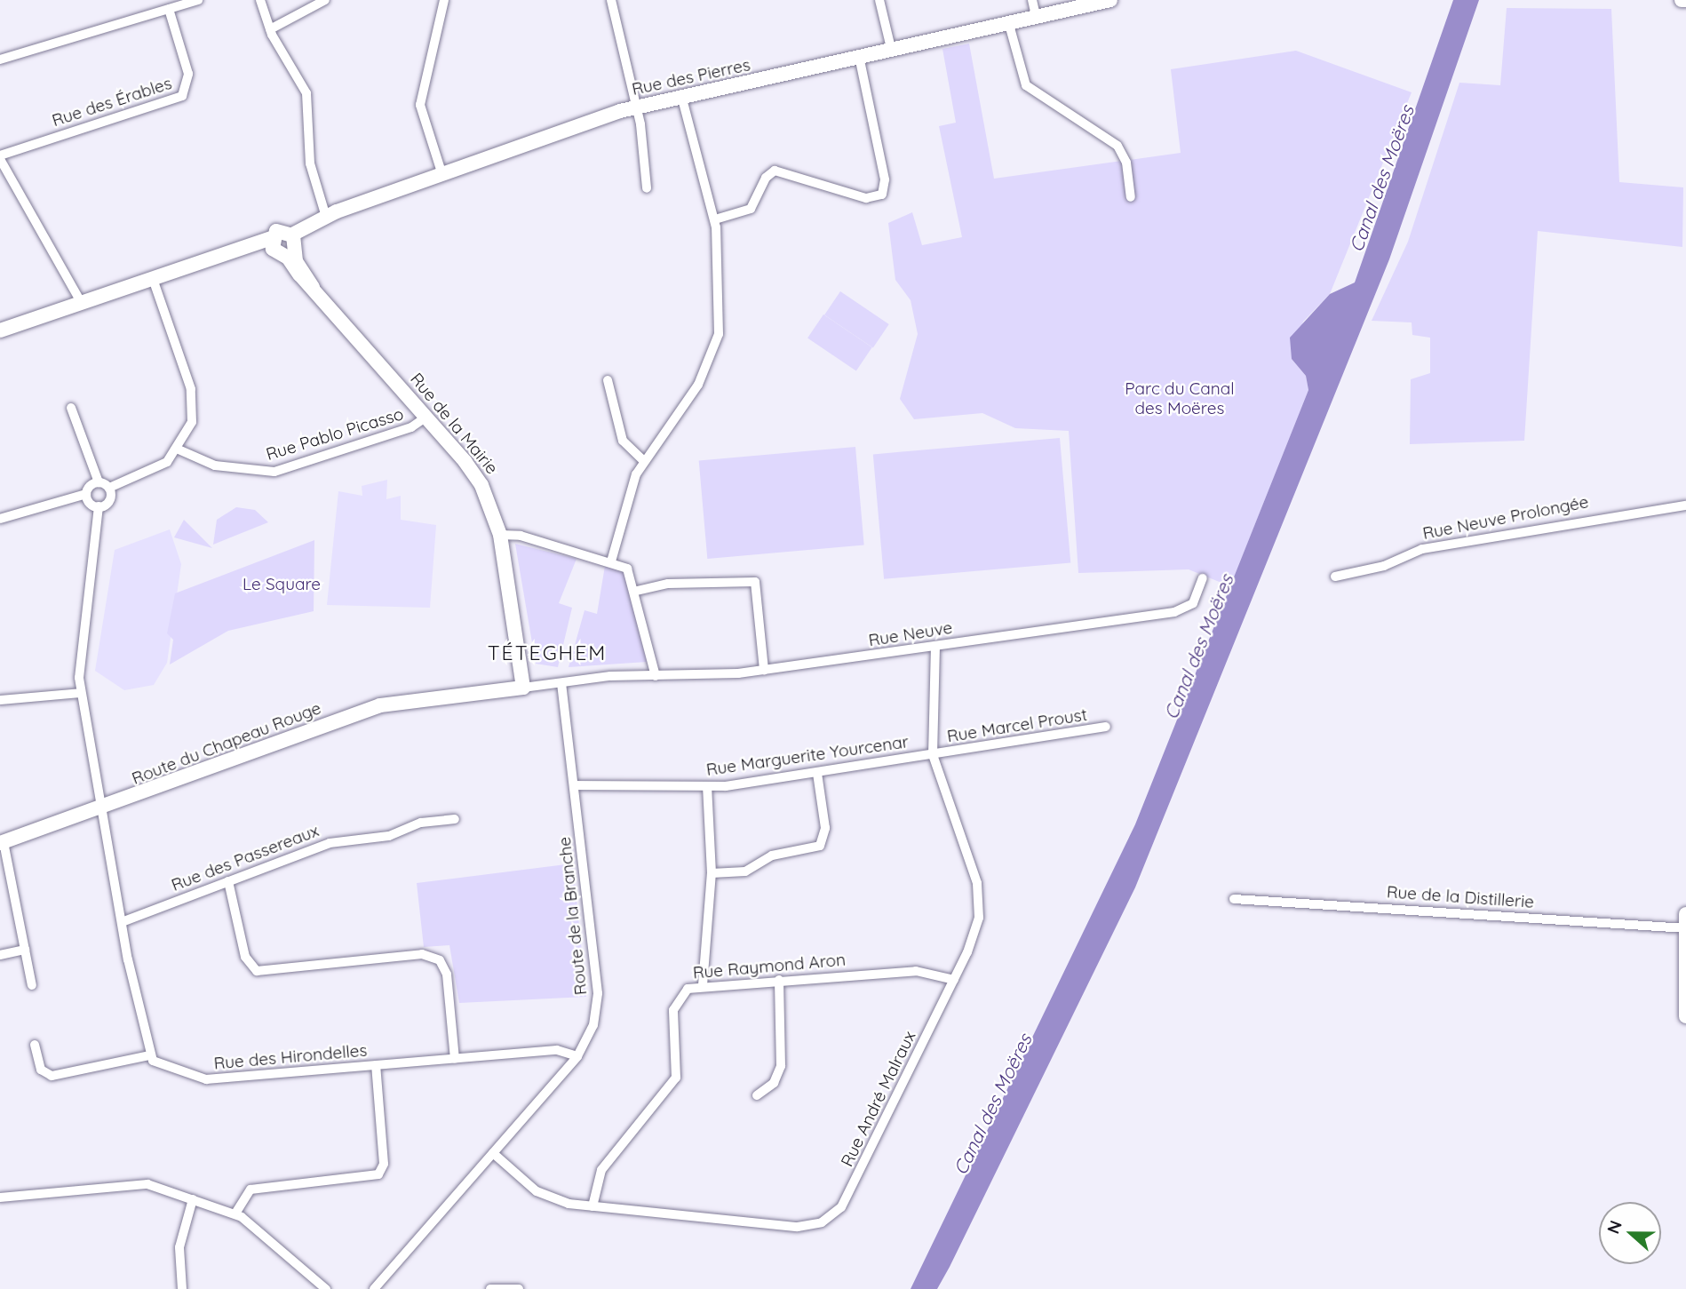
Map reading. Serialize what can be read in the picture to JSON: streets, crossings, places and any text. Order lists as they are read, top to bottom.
{
  "streets": {
    "main road": ["Rue des Pierres", "Rue de la Mairie", "Route du Chapeau Rouge"],
    "street": [
      "Rue des Érables",
      "Rue Pablo Picasso",
      "Rue Neuve Prolongée",
      "Rue Neuve",
      "Rue Marcel Proust",
      "Rue Marguerite Yourcenar",
      "Rue des Passereaux",
      "Rue de la Distillerie",
      "Route de la Branche",
      "Rue Raymond Aron",
      "Rue des Hirondelles",
      "Rue André Malraux"
    ]
  },
  "crossings": [
    ["Rue des Pierres", "Rue de la Mairie"],
    ["Rue de la Mairie", "Rue Pablo Picasso"],
    ["Rue de la Mairie", "Rue Neuve"],
    ["Rue de la Mairie", "Route du Chapeau Rouge"],
    ["Rue Neuve", "Route du Chapeau Rouge"],
    ["Rue Neuve", "Route de la Branche"],
    ["Rue Neuve", "Rue André Malraux"],
    ["Rue Marcel Proust", "Rue Marguerite Yourcenar"],
    ["Rue Marcel Proust", "Rue André Malraux"],
    ["Rue Marguerite Yourcenar", "Route de la Branche"],
    ["Rue Marguerite Yourcenar", "Rue André Malraux"],
    ["Route de la Branche", "Rue des Hirondelles"],
    ["Route de la Branche", "Rue André Malraux"],
    ["Rue Raymond Aron", "Rue André Malraux"]
  ],
  "districts": ["TÉTEGHEM"],
  "water": ["Canal des Moëres"],
  "parks": ["Parc du Canal des Moëres", "Le Square"],
  "north": "left"
}
